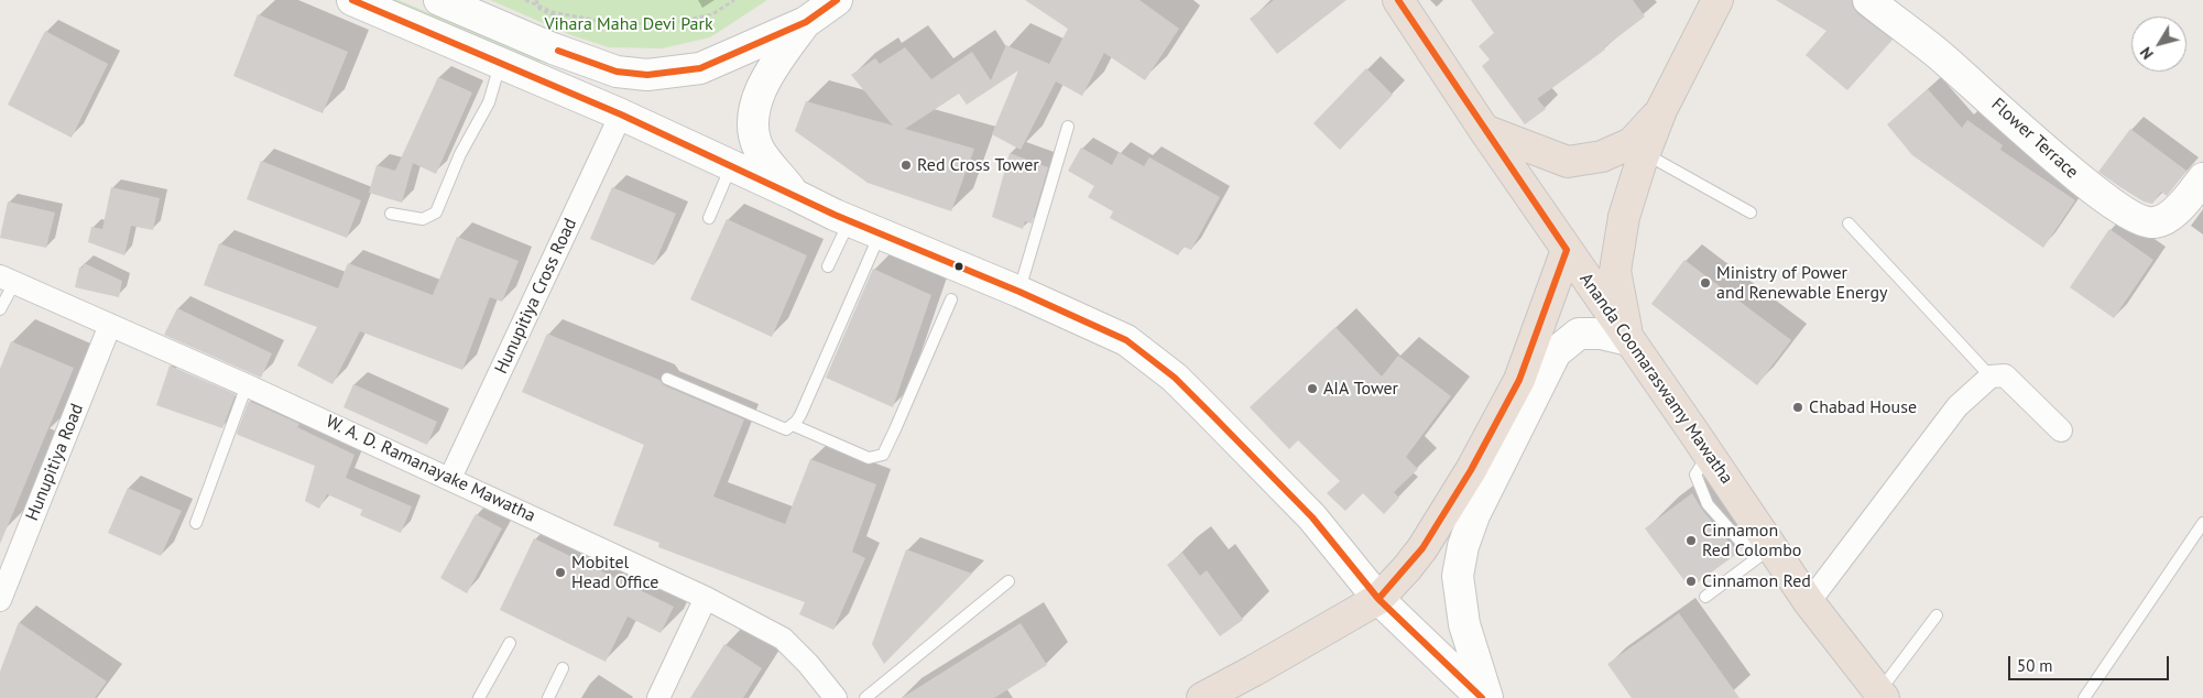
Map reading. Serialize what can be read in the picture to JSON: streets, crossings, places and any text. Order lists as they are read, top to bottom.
{
  "streets": {
    "highway": ["Ananda Coomaraswamy Mawatha"],
    "main road": ["Flower Terrace"],
    "street": ["Hunupitiya Cross Road", "Hunupitiya Road", "W. A. D. Ramanayake Mawatha"]
  },
  "crossings": [
    ["Hunupitiya Cross Road", "W. A. D. Ramanayake Mawatha"],
    ["Hunupitiya Road", "W. A. D. Ramanayake Mawatha"]
  ],
  "parks": ["Vihara Maha Devi Park"],
  "places": [
    "Red Cross Tower",
    "Ministry of Power and Renewable Energy",
    "AIA Tower",
    "Chabad House",
    "Cinnamon Red Colombo",
    "Mobitel Head Office",
    "Cinnamon Red"
  ],
  "scale_bar": "50 m",
  "north": "bottom left"
}
